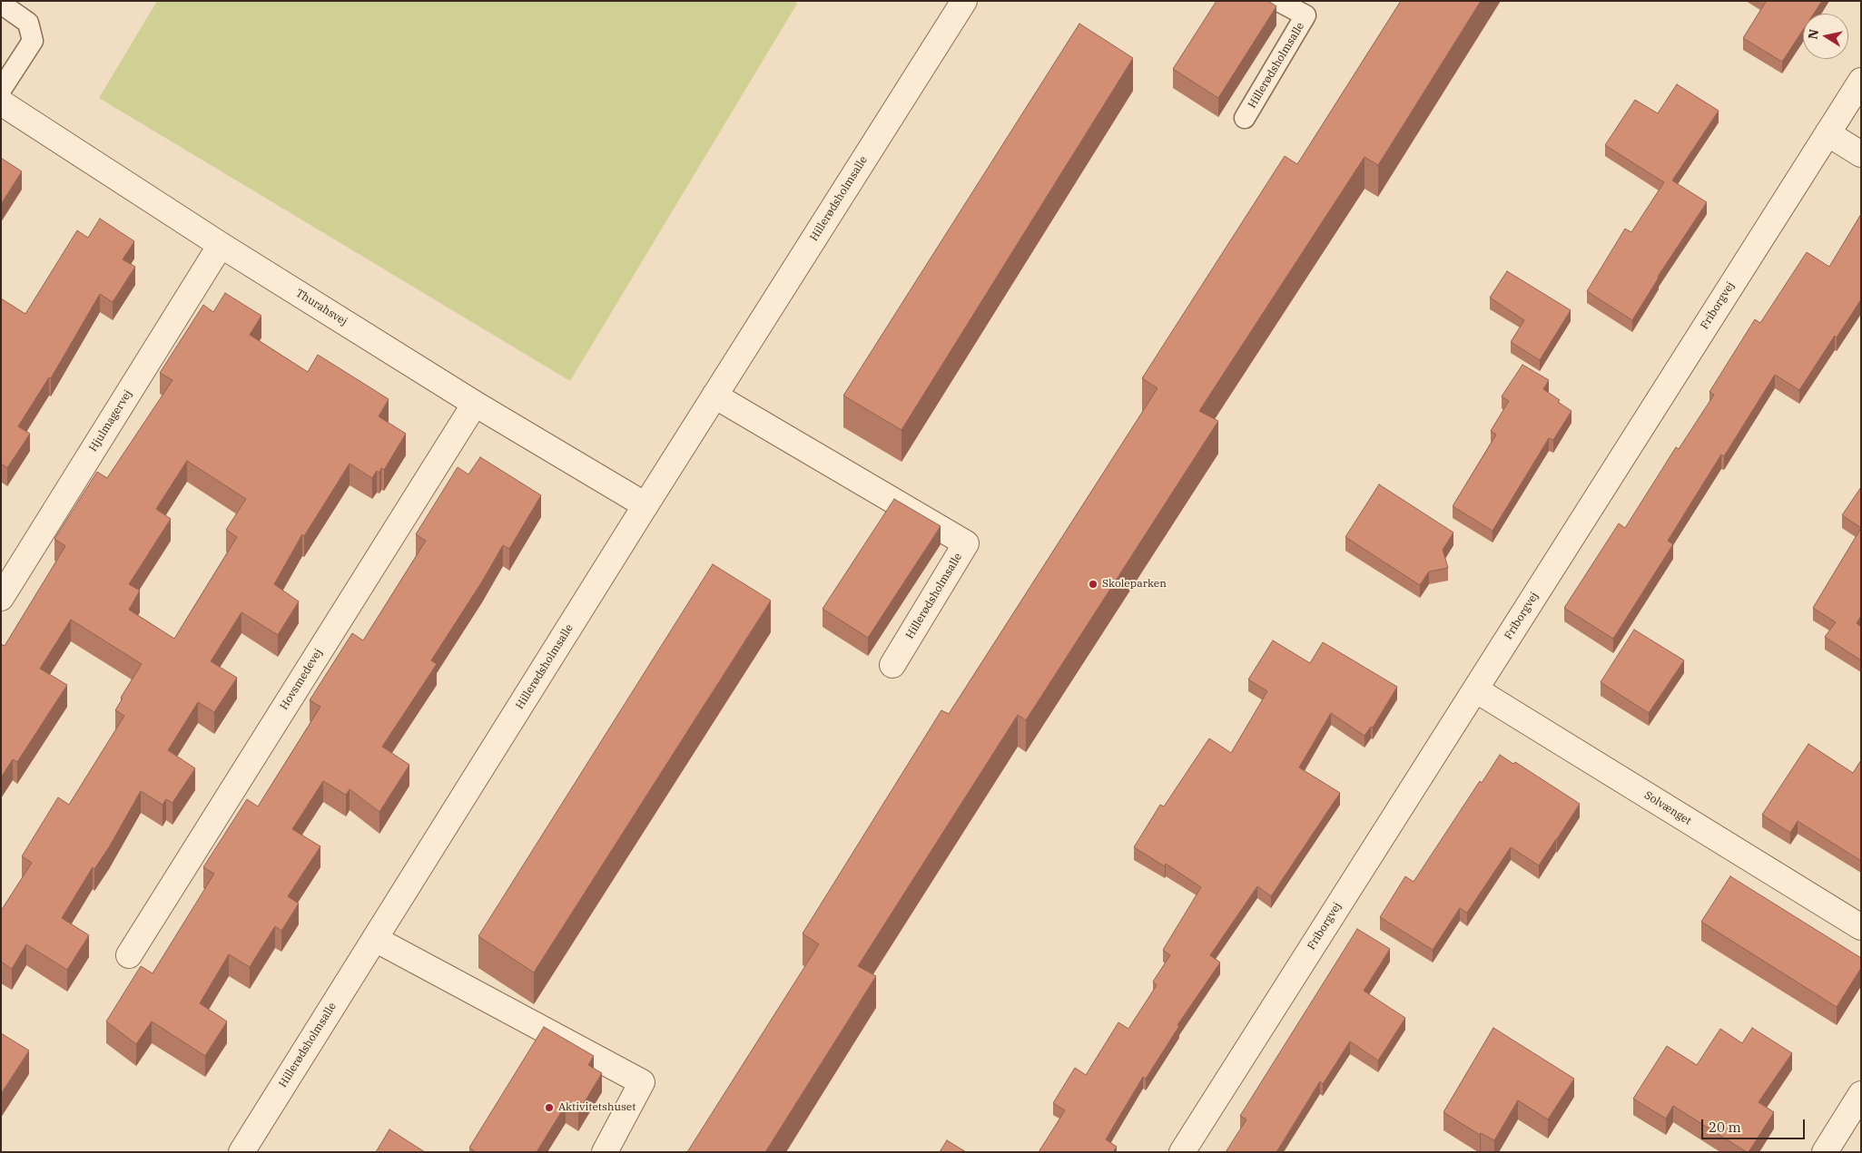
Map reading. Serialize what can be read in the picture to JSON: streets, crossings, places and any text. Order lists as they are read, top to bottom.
{
  "streets": {
    "street": [
      "Hillerødsholmsalle",
      "Friborgvej",
      "Thurahsvej",
      "Hjulmagervej",
      "Hovsmedevej",
      "Solvænget"
    ]
  },
  "crossings": [
    ["Hillerødsholmsalle", "Thurahsvej"],
    ["Friborgvej", "Solvænget"],
    ["Thurahsvej", "Hjulmagervej"],
    ["Thurahsvej", "Hovsmedevej"]
  ],
  "places": ["Skoleparken", "Aktivitetshuset"],
  "scale_bar": "20 m",
  "north": "left"
}
